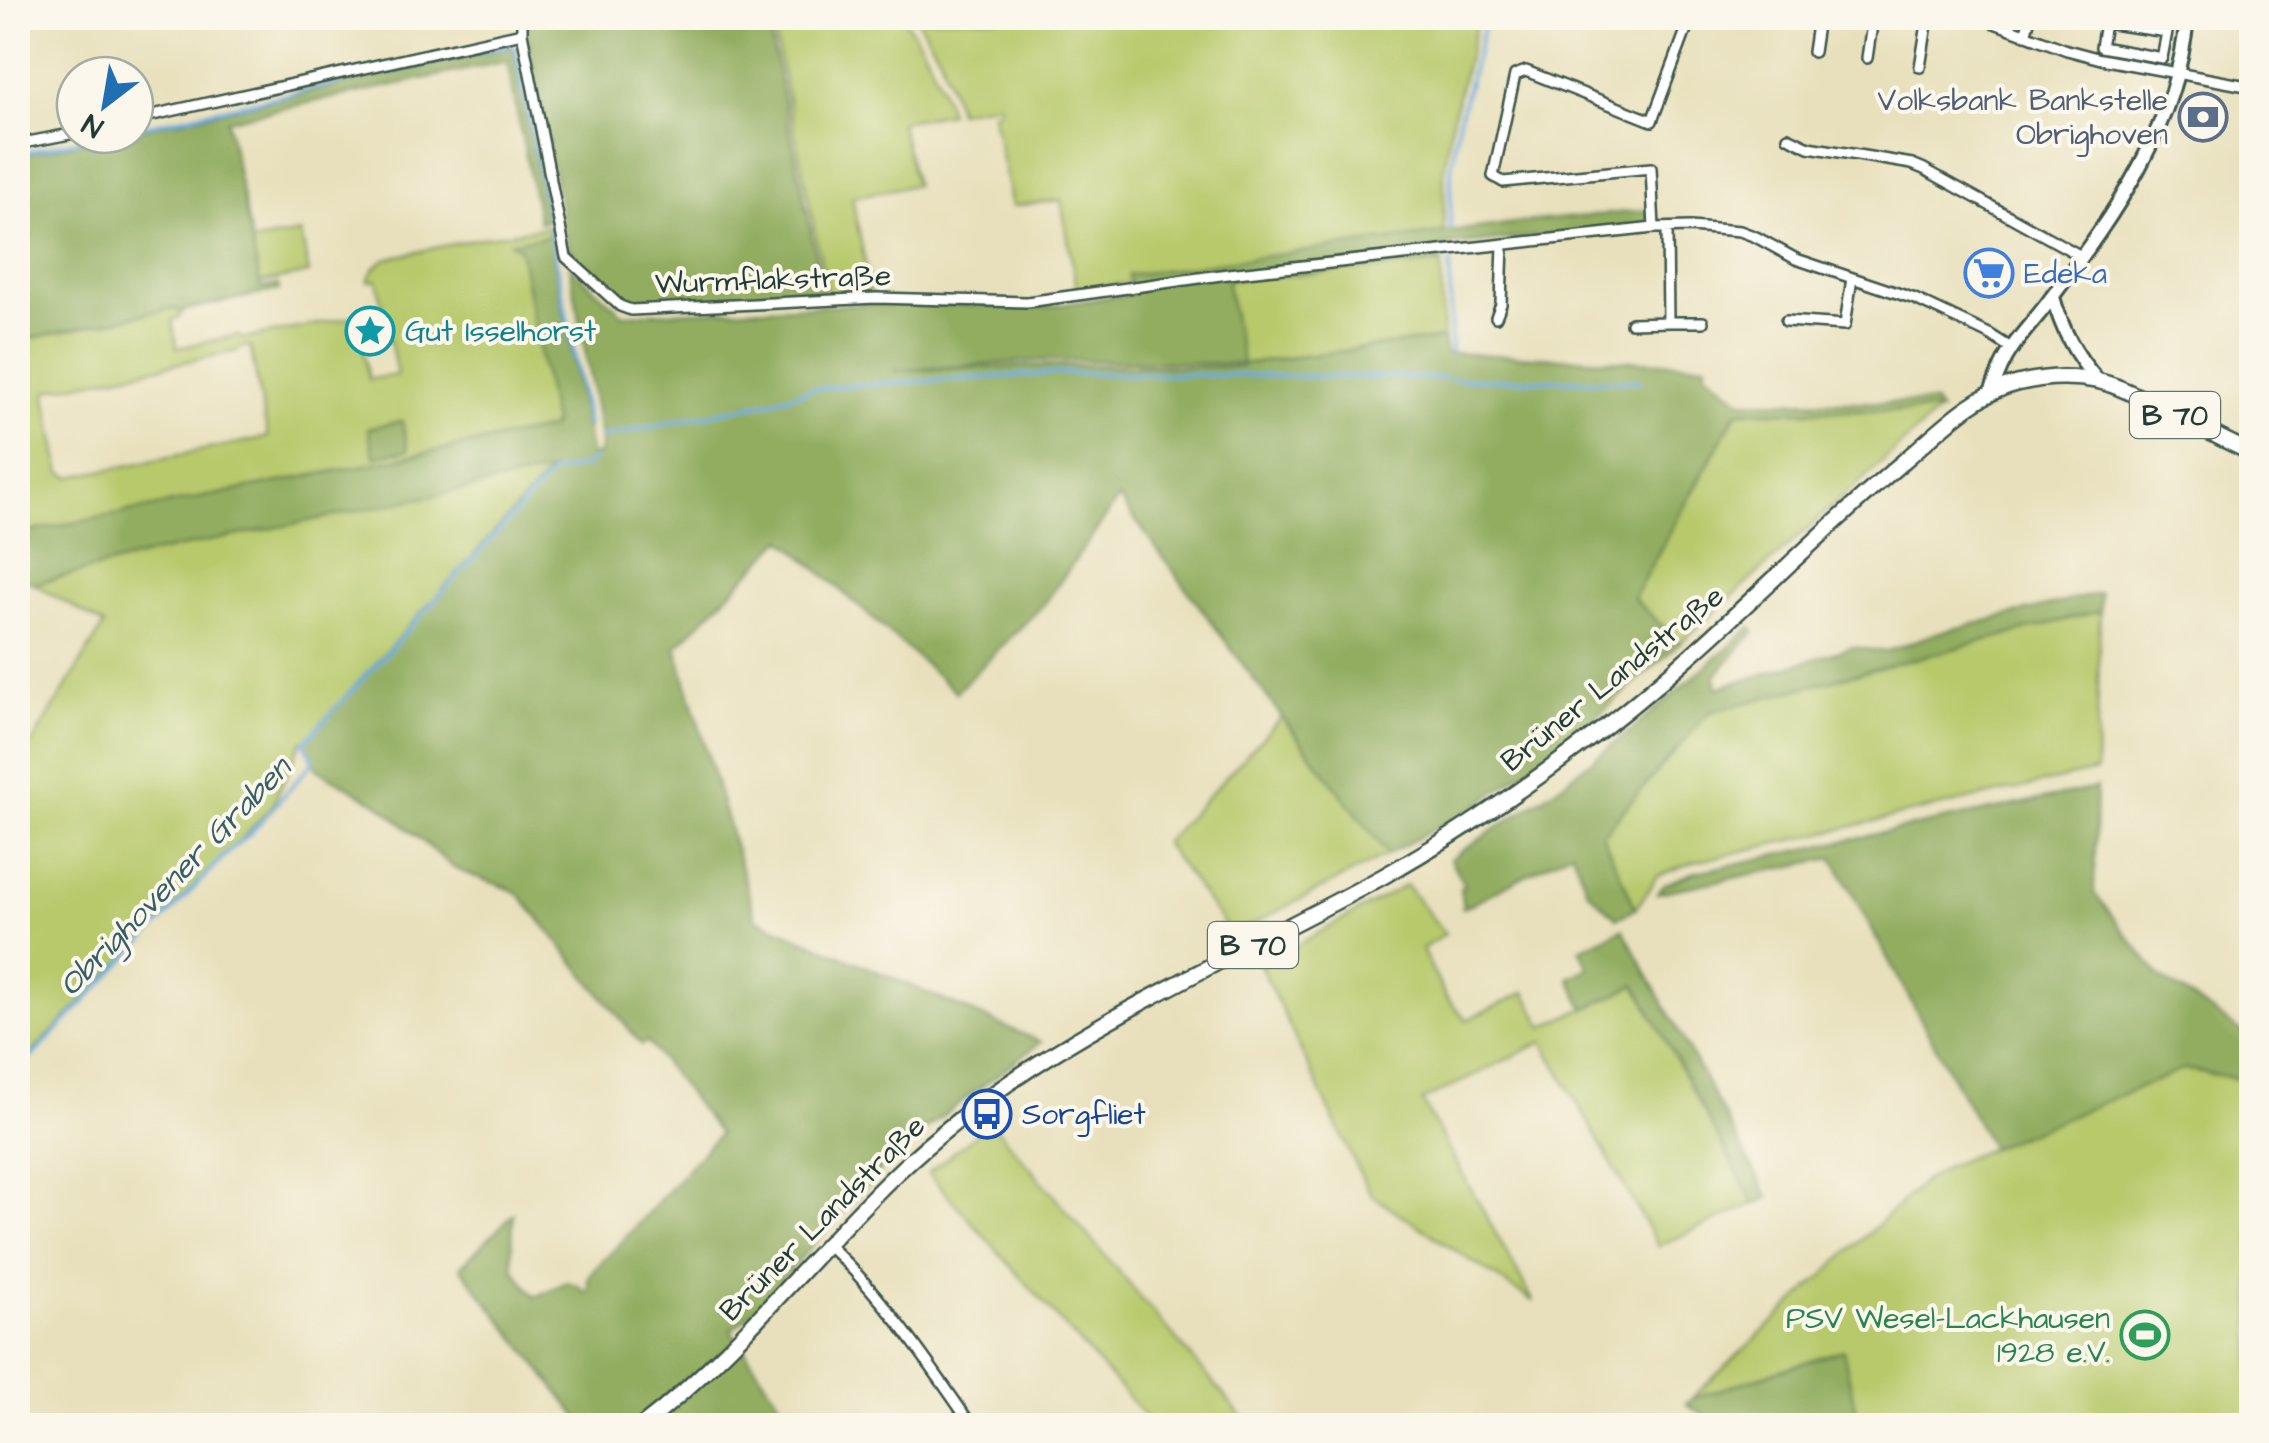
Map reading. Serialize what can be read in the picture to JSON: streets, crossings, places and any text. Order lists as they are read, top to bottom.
{
  "streets": {
    "main road": ["B 70", "Brüner Landstraße"],
    "street": ["Wurmflakstraße"]
  },
  "water": ["Obrighovener Graben"],
  "places": {
    "bank": ["Volksbank Bankstelle Obrighoven"],
    "supermarket": ["Edeka"],
    "place": ["Gut Isselhorst"],
    "bus stop": ["Sorgfliet"],
    "sports": ["PSV Wesel-Lackhausen 1928 e.V."]
  },
  "north": "bottom left"
}
